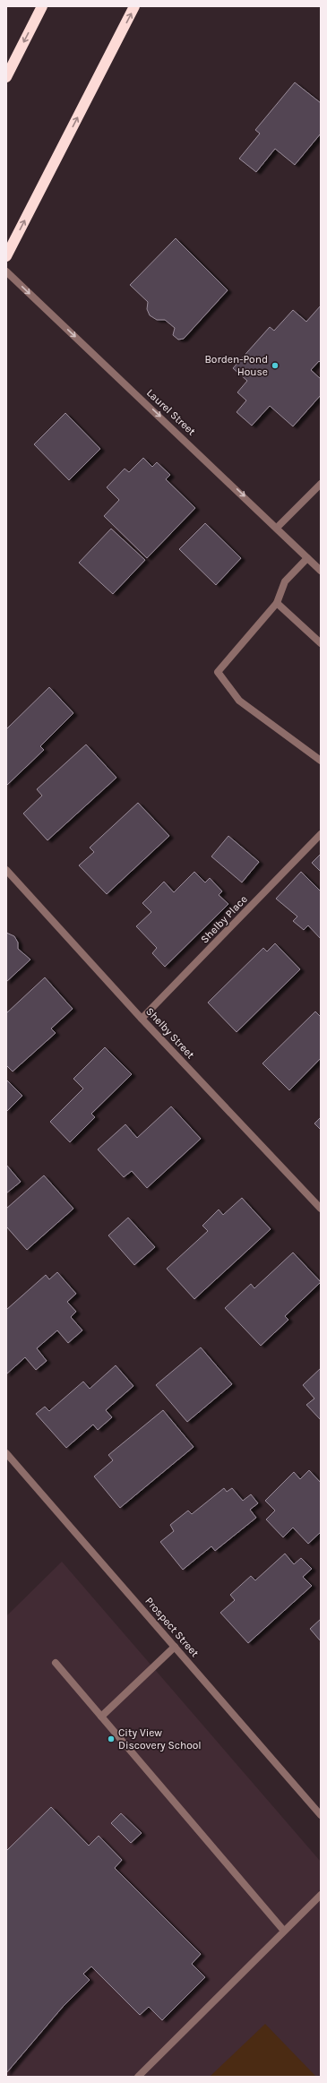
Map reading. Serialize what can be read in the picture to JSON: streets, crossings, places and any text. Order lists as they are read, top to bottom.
{
  "streets": {
    "street": [
      "Laurel Street",
      "Shelby Place",
      "Shelby Street",
      "Prospect Street"
    ]
  },
  "crossings": [
    ["Shelby Place", "Shelby Street"]
  ],
  "one_way": ["Laurel Street"],
  "places": ["Borden-Pond House", "City View Discovery School"]
}
